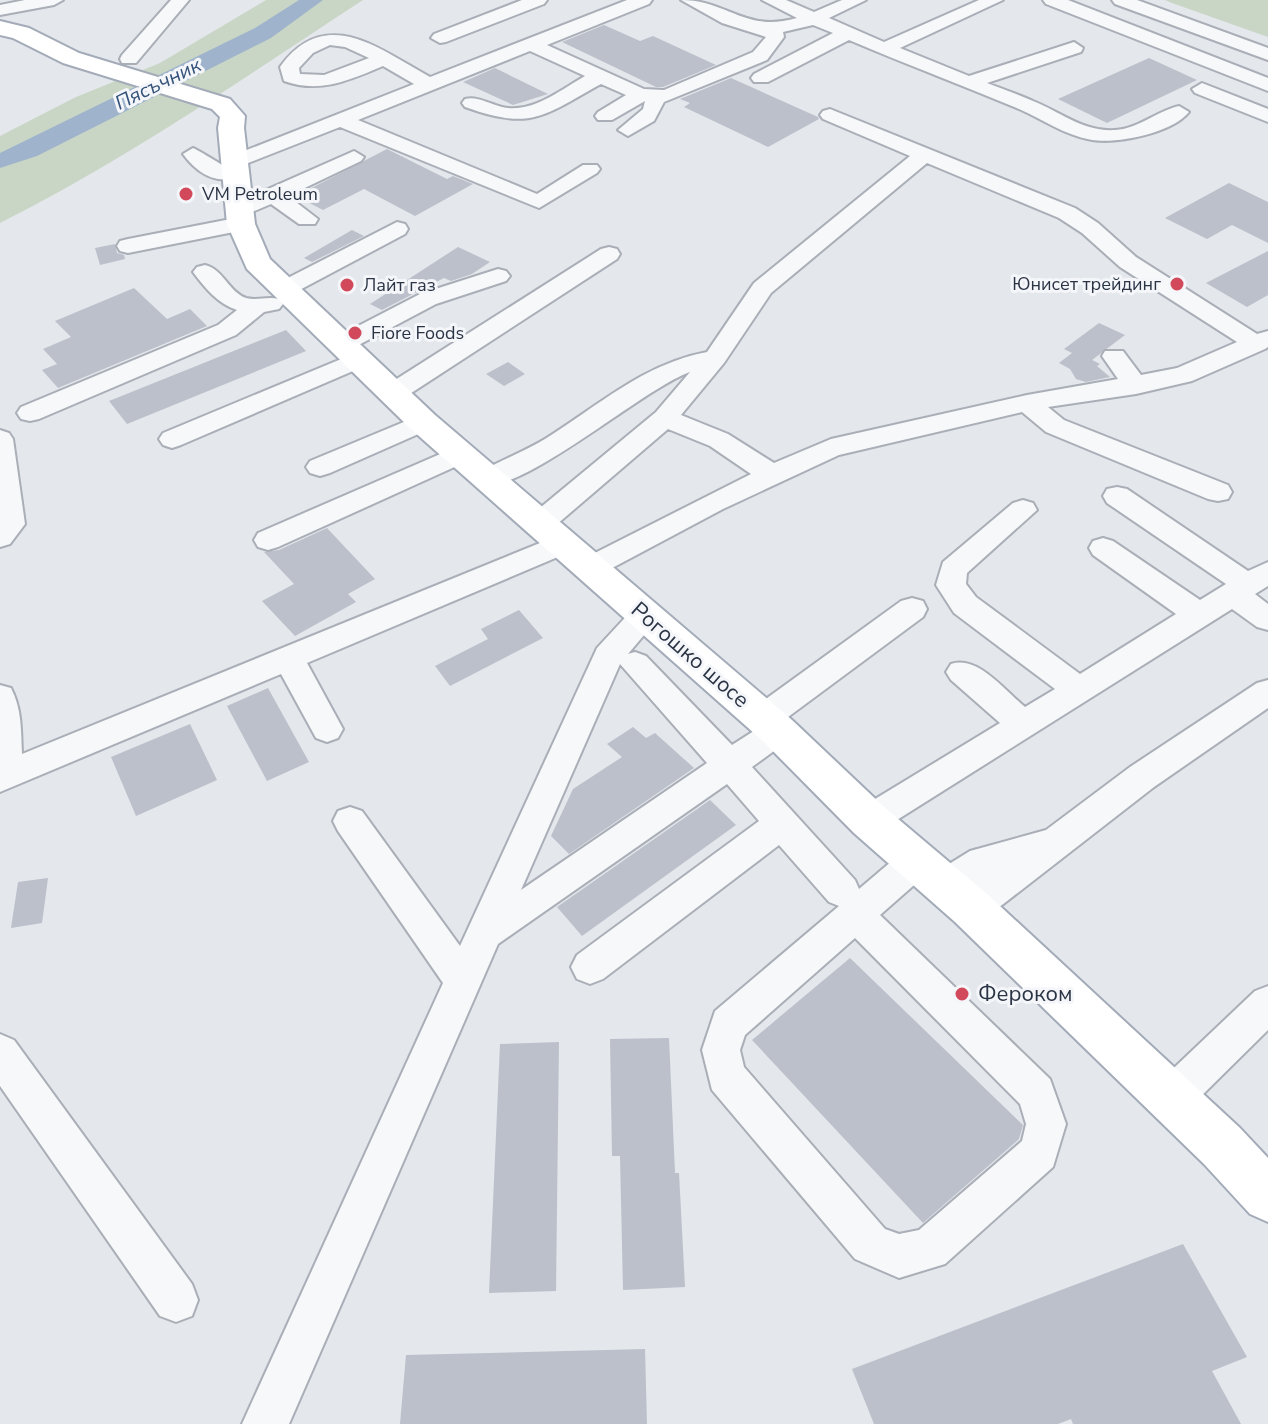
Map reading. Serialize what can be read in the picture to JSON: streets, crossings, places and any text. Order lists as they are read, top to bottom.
{
  "streets": {
    "main road": ["Рогошко шосе"]
  },
  "water": ["Пясъчник"],
  "places": [
    "VM Petroleum",
    "Юнисет трейдинг",
    "Лайт газ",
    "Fiore Foods",
    "Фероком"
  ]
}
